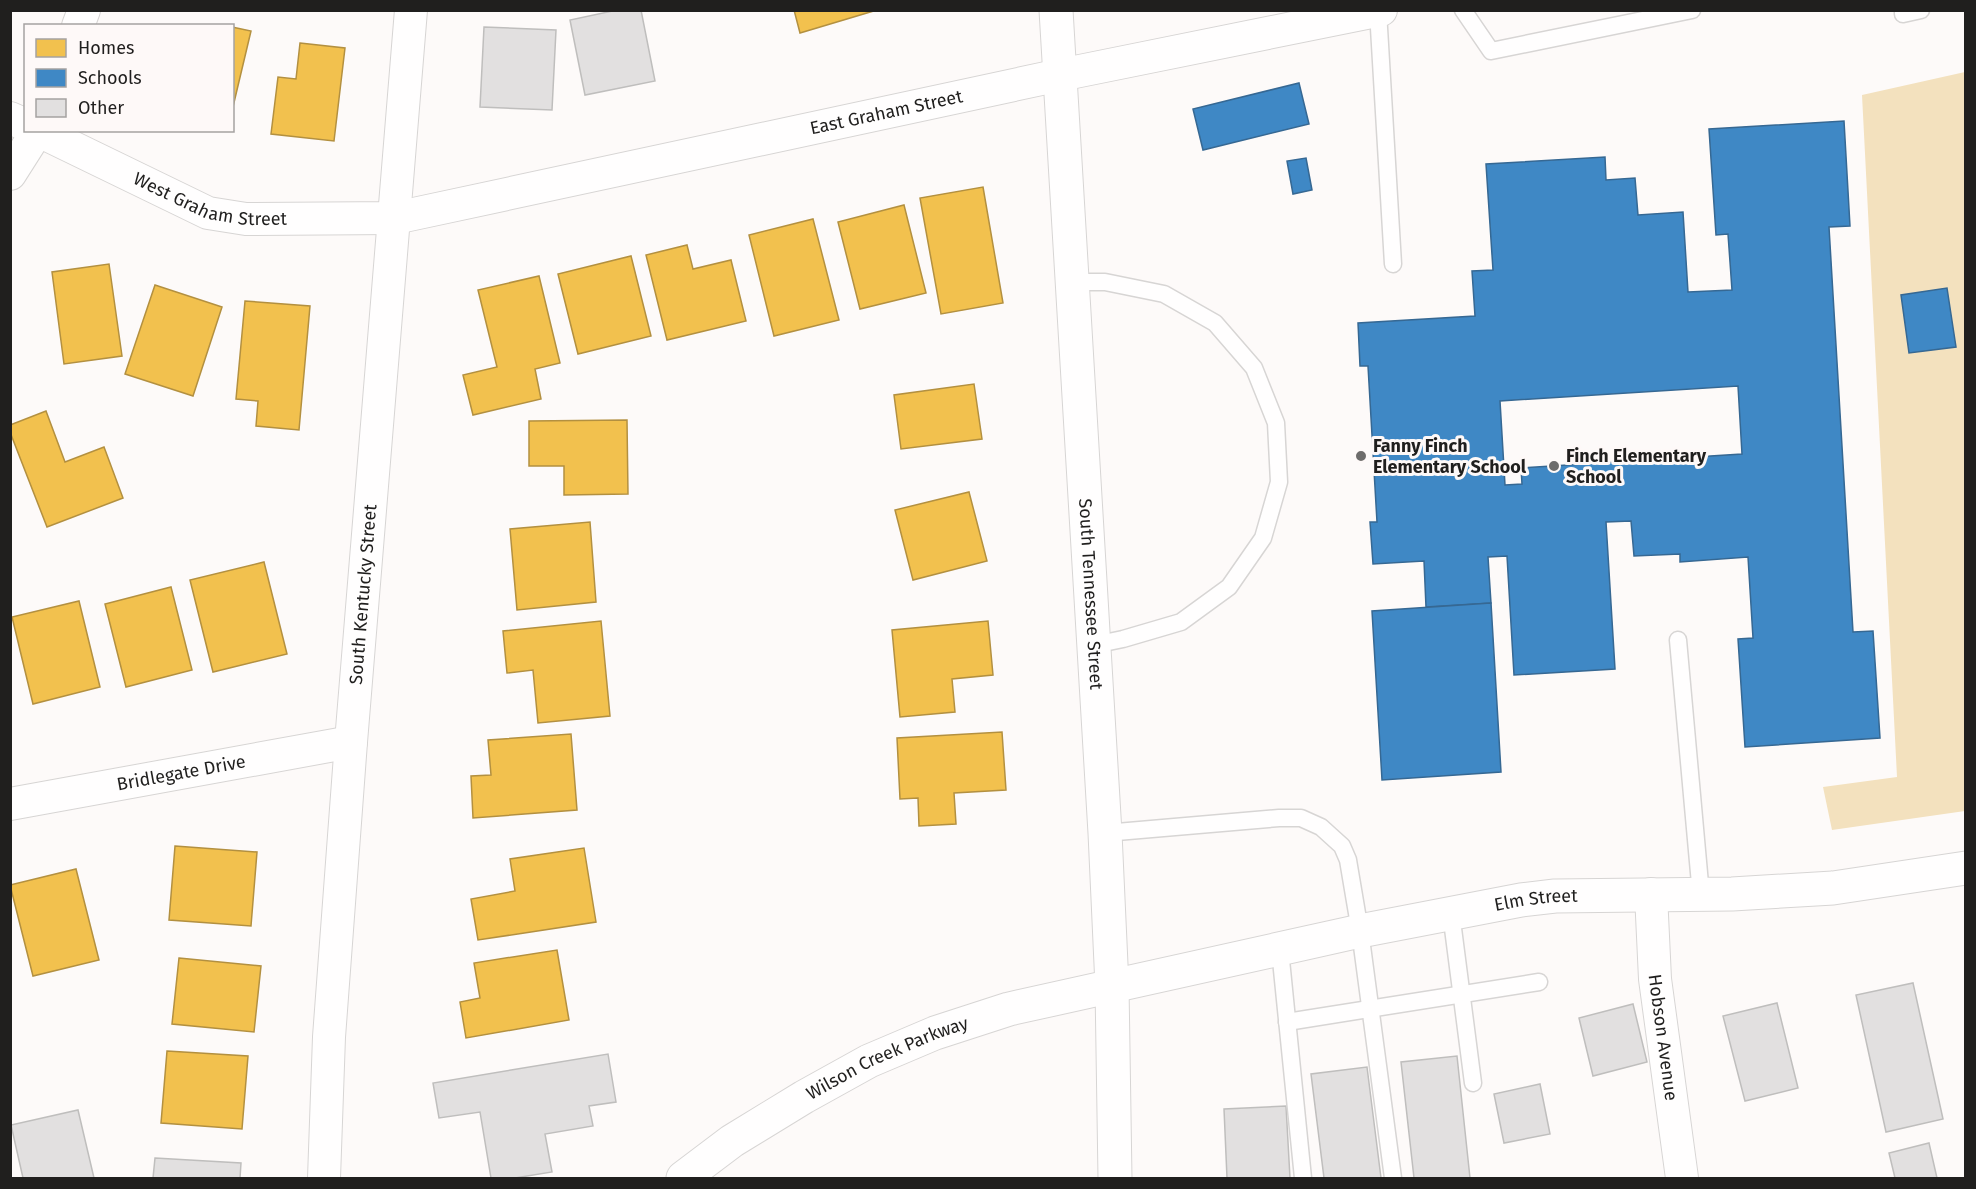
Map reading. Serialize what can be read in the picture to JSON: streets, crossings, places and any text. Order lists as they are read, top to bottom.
{
  "streets": {
    "main road": ["South Tennessee Street", "Elm Street", "Wilson Creek Parkway"],
    "street": [
      "East Graham Street",
      "West Graham Street",
      "South Kentucky Street",
      "Bridlegate Drive",
      "Hobson Avenue"
    ]
  },
  "crossings": [
    ["East Graham Street", "West Graham Street"],
    ["East Graham Street", "South Kentucky Street"],
    ["East Graham Street", "South Tennessee Street"],
    ["West Graham Street", "South Kentucky Street"],
    ["South Kentucky Street", "Bridlegate Drive"],
    ["South Tennessee Street", "Elm Street"],
    ["South Tennessee Street", "Wilson Creek Parkway"],
    ["Elm Street", "Hobson Avenue"],
    ["Elm Street", "Wilson Creek Parkway"]
  ],
  "places": ["Fanny Finch Elementary School", "Finch Elementary School"],
  "legend": ["Homes", "Schools", "Other"]
}
